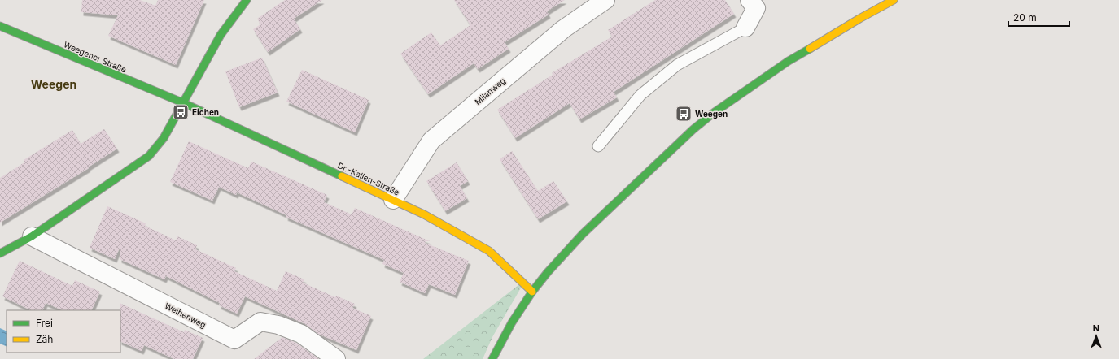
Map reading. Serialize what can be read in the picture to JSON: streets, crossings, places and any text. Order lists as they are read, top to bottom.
{
  "streets": {
    "street": [
      "Weegener Straße",
      "Milanweg",
      "Dr.-Kallen-Straße",
      "Weihenweg"
    ]
  },
  "crossings": [
    ["Weegener Straße", "Dr.-Kallen-Straße"],
    ["Milanweg", "Dr.-Kallen-Straße"]
  ],
  "districts": ["Weegen"],
  "places": {
    "bus stop": ["Eichen", "Weegen"]
  },
  "legend": ["Frei", "Zäh"],
  "scale_bar": "20 m",
  "north": "top"
}
